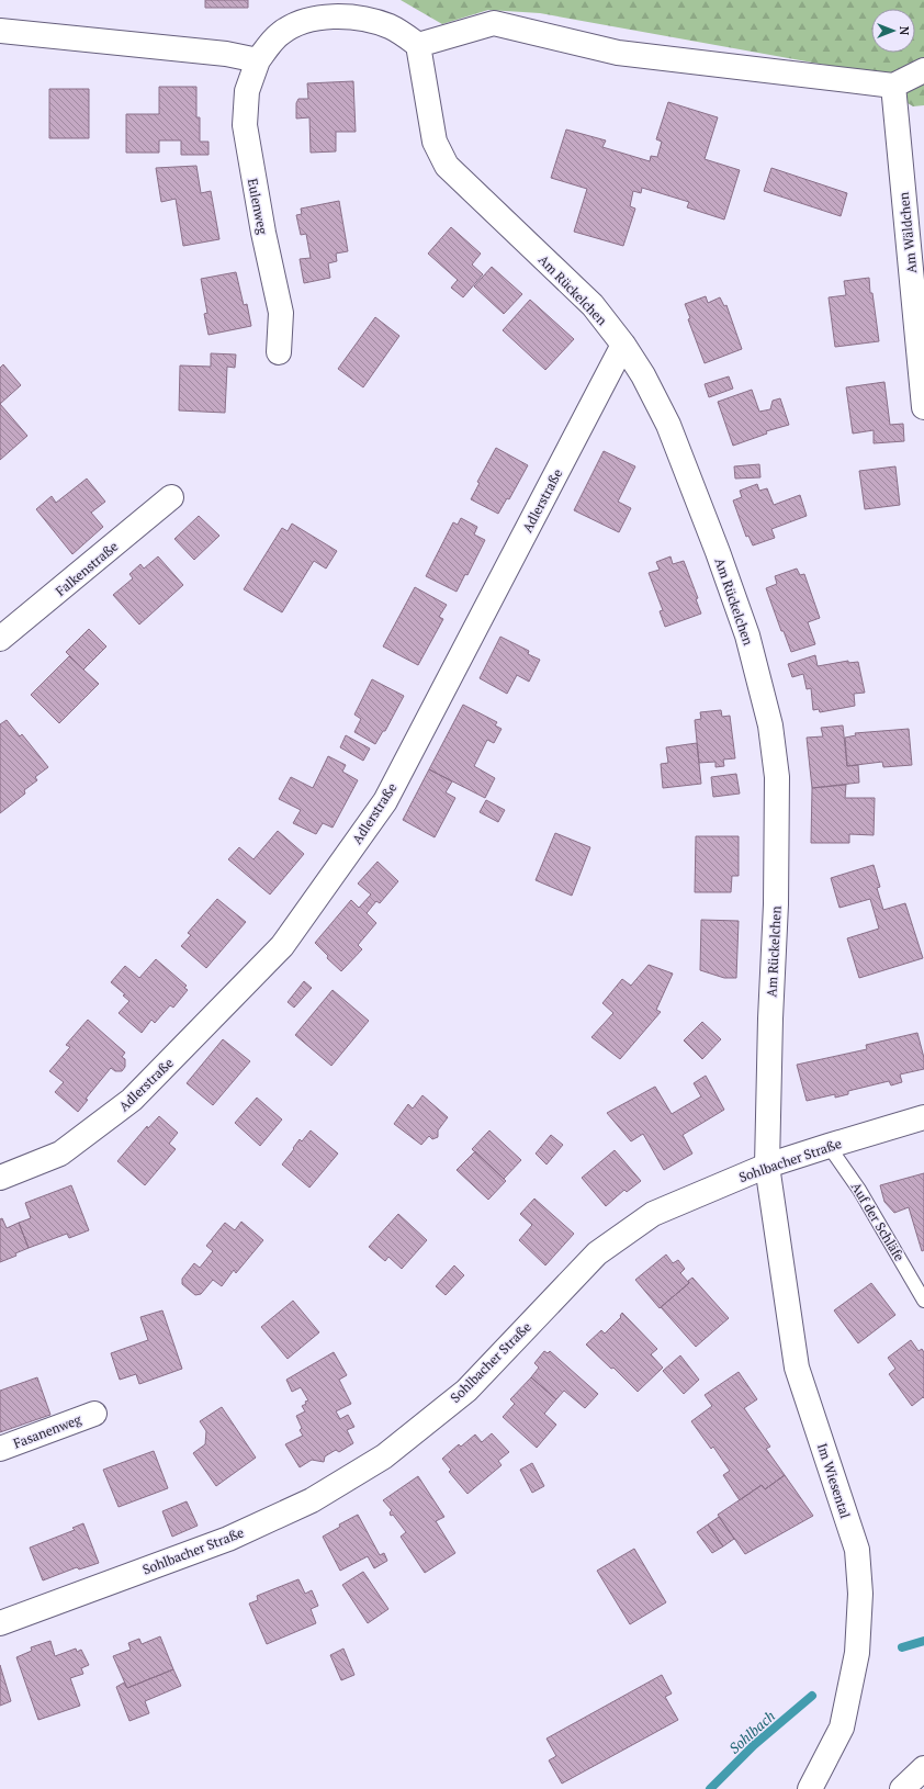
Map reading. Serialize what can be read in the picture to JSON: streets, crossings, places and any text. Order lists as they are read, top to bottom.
{
  "streets": {
    "street": [
      "Eulenweg",
      "Am Wäldchen",
      "Am Rückelchen",
      "Adlerstraße",
      "Falkenstraße",
      "Sohlbacher Straße",
      "Fasanenweg",
      "Im Wiesental"
    ],
    "lane": ["Auf der Schläfe"]
  },
  "crossings": [
    ["Eulenweg", "Am Rückelchen"],
    ["Am Rückelchen", "Adlerstraße"],
    ["Am Rückelchen", "Sohlbacher Straße"],
    ["Am Rückelchen", "Im Wiesental"],
    ["Sohlbacher Straße", "Auf der Schläfe"],
    ["Sohlbacher Straße", "Im Wiesental"]
  ],
  "water": ["Sohlbach"],
  "north": "right"
}
